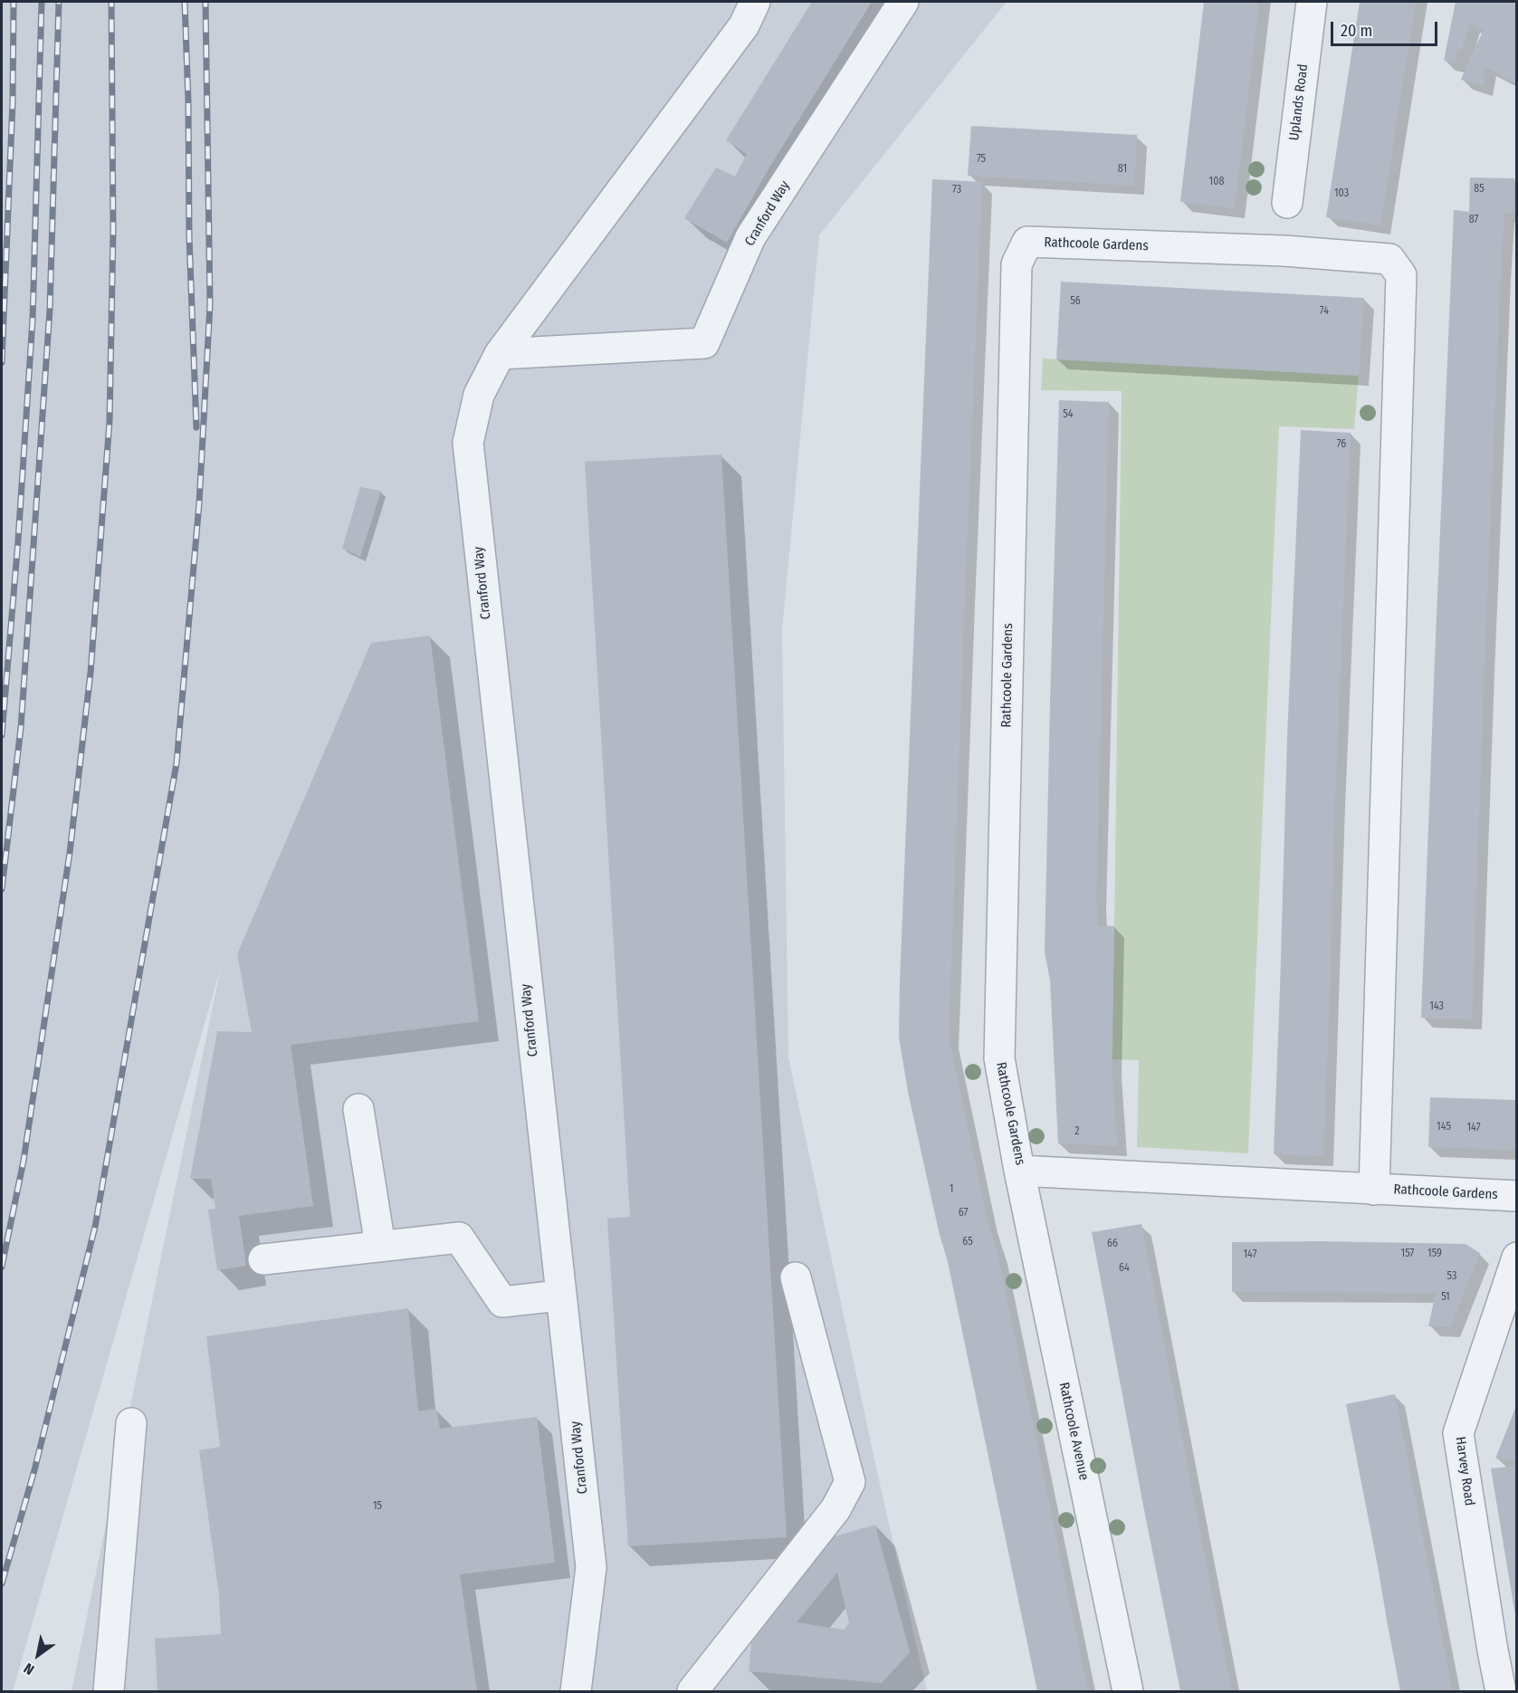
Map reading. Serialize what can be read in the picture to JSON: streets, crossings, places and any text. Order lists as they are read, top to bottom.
{
  "streets": {
    "street": [
      "Uplands Road",
      "Cranford Way",
      "Rathcoole Gardens",
      "Rathcoole Avenue",
      "Harvey Road"
    ]
  },
  "crossings": [
    ["Rathcoole Gardens", "Rathcoole Avenue"]
  ],
  "house_numbers": [
    "75",
    "81",
    "108",
    "85",
    "73",
    "103",
    "87",
    "56",
    "74",
    "54",
    "76",
    "143",
    "145",
    "147",
    "2",
    "1",
    "67",
    "65",
    "66",
    "157",
    "159",
    "147",
    "64",
    "53",
    "51",
    "15"
  ],
  "scale_bar": "20 m",
  "north": "bottom left"
}
